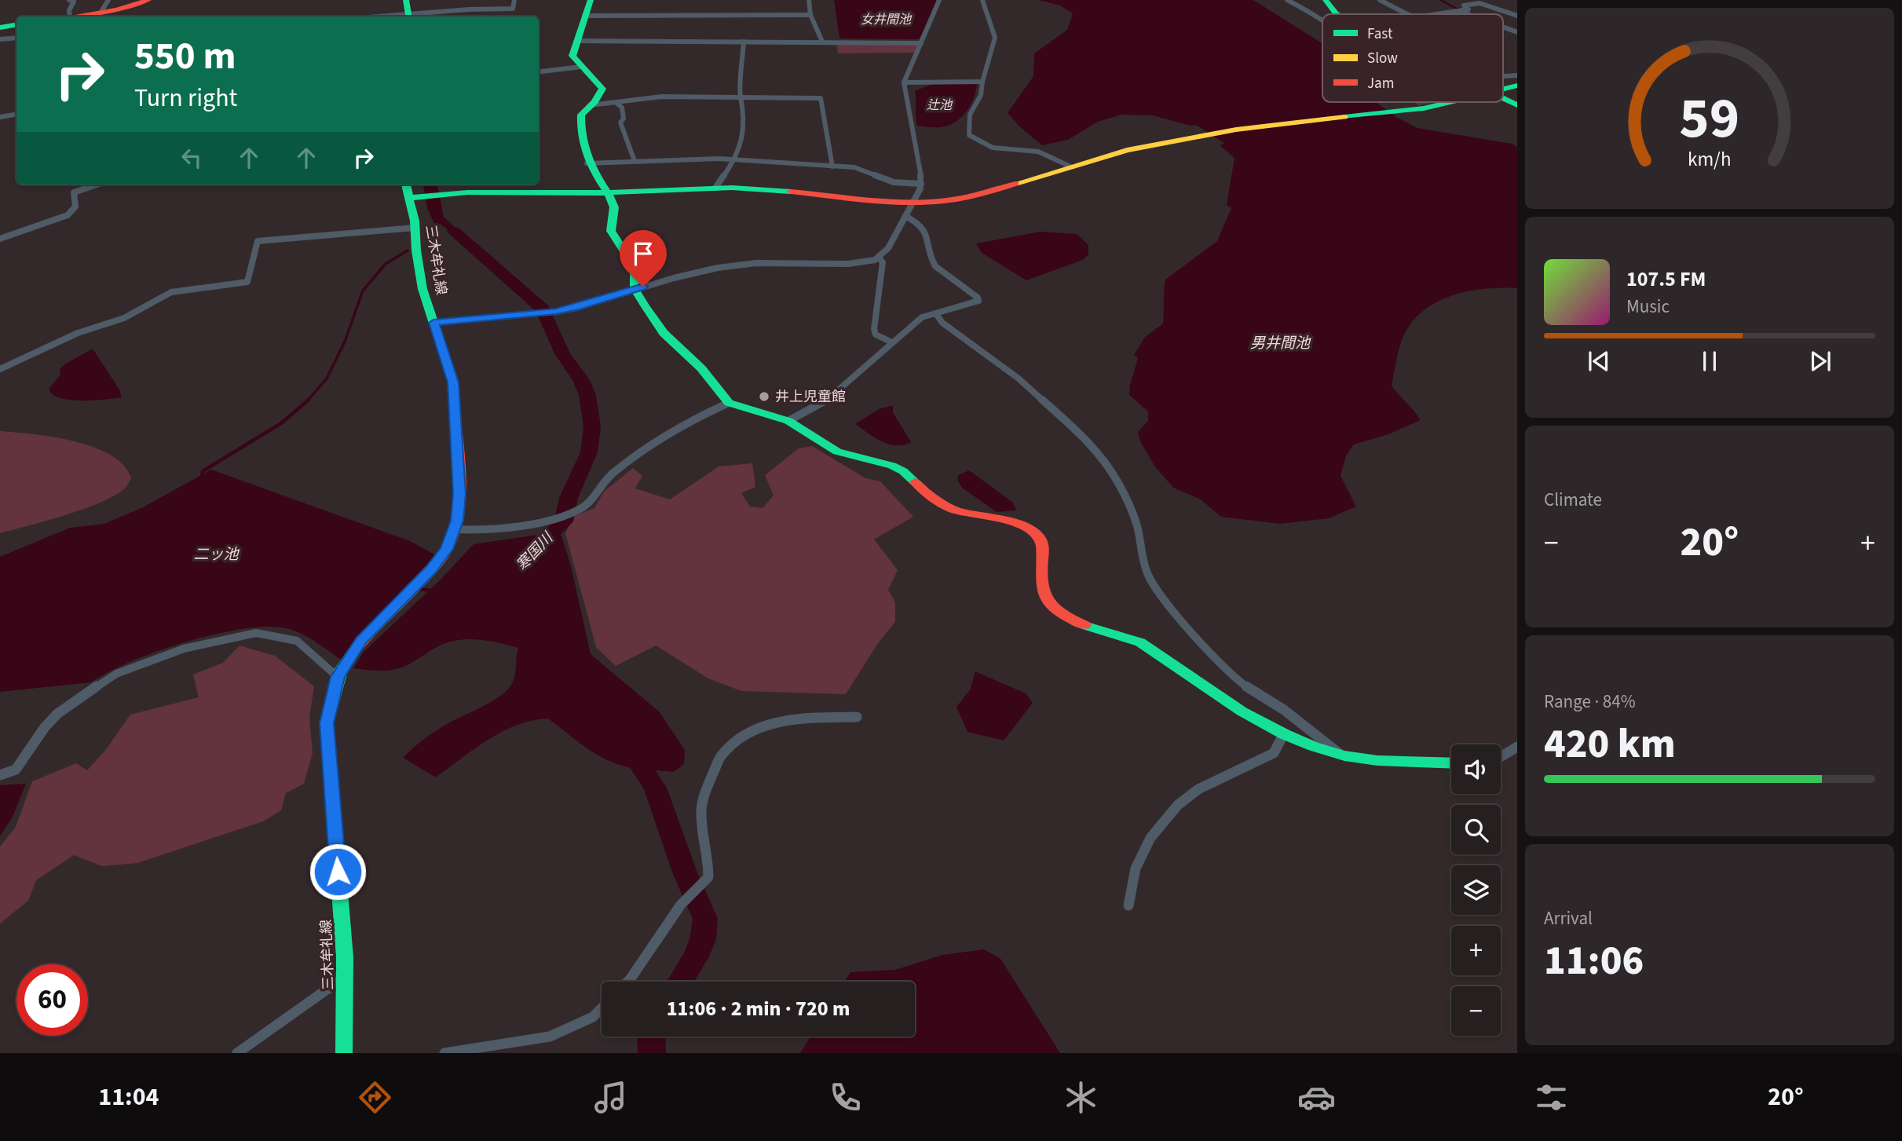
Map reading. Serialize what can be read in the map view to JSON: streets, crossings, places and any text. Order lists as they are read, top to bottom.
{
  "streets": {
    "street": ["三木牟礼線"]
  },
  "water": [
    "女井間池",
    "辻池",
    "男井間池",
    "寒国川",
    "二ッ池"
  ],
  "places": ["井上児童館"],
  "legend": ["Fast", "Slow", "Jam"],
  "page": {
    "turn": ["550 m", "Turn right"],
    "song": ["107.5 FM", "Music"],
    "tile": [
      "Climate",
      ["Range · 84%", "420 km"],
      ["Arrival", "11:06"]
    ],
    "heat": ["−", "20°", "+"],
    "map_buttons": ["+", "−"],
    "limit": "60",
    "trip": "11:06 · 2 min · 720 m",
    "tabs": ["11:04", "20°"],
    "gauge": ["59", "km/h"]
  }
}
